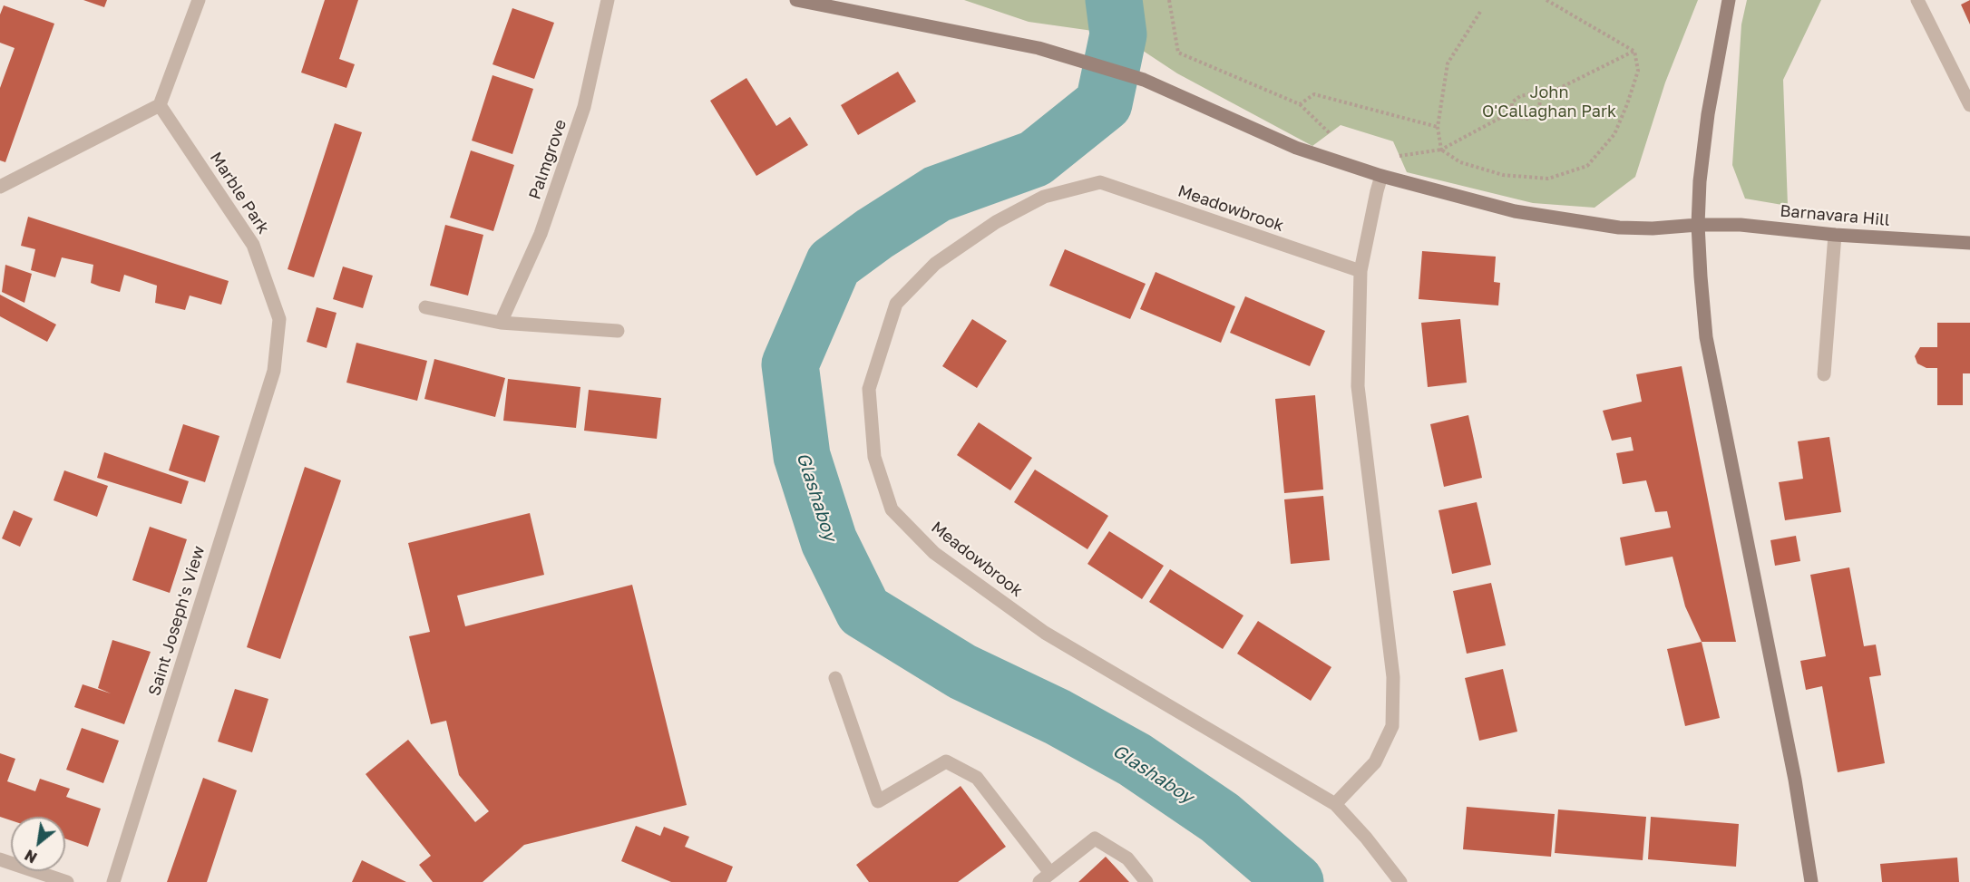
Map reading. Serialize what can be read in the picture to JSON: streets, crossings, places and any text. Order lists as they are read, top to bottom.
{
  "streets": {
    "street": [
      "Palmgrove",
      "Marble Park",
      "Meadowbrook",
      "Barnavara Hill",
      "Saint Joseph's View"
    ]
  },
  "crossings": [
    ["Marble Park", "Saint Joseph's View"]
  ],
  "water": ["Glashaboy"],
  "parks": ["John O'Callaghan Park"],
  "north": "bottom left"
}
